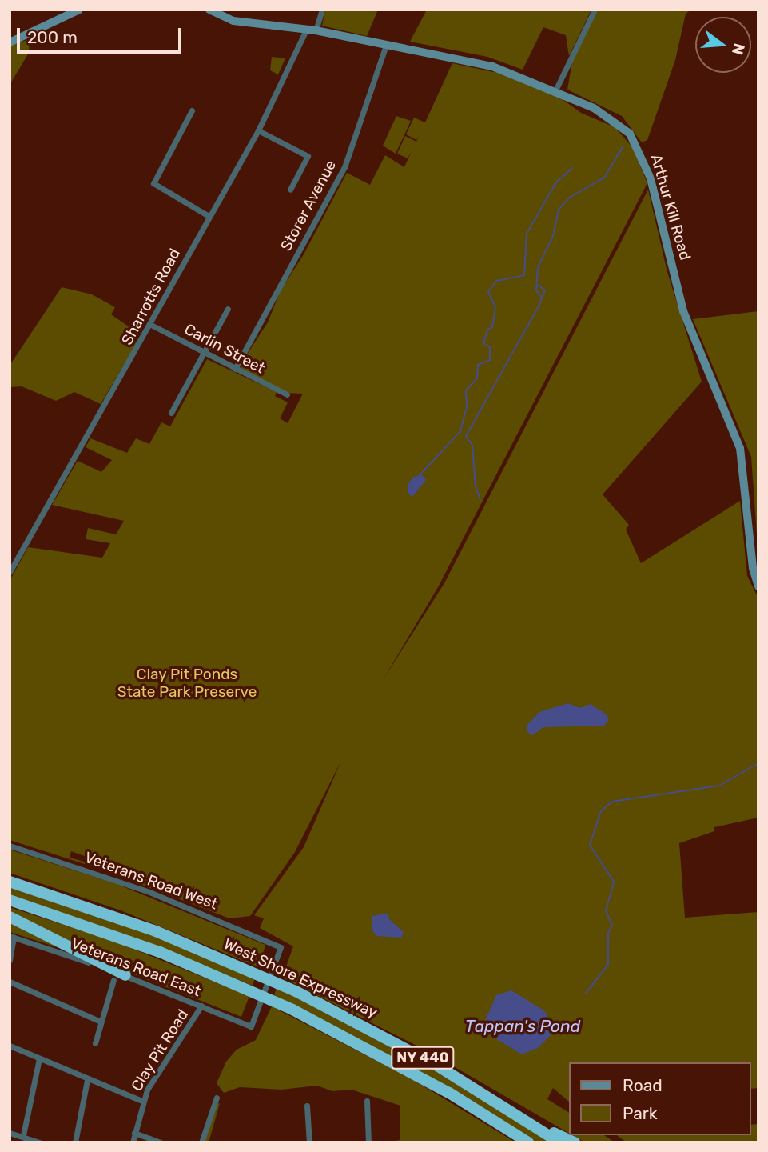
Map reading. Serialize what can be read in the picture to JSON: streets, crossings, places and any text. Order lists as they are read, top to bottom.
{
  "streets": {
    "highway": ["West Shore Expressway", "NY 440"],
    "street": [
      "Storer Avenue",
      "Arthur Kill Road",
      "Sharrotts Road",
      "Carlin Street",
      "Veterans Road West",
      "Veterans Road East",
      "Clay Pit Road"
    ]
  },
  "crossings": [
    ["Storer Avenue", "Arthur Kill Road"],
    ["Storer Avenue", "Carlin Street"],
    ["Arthur Kill Road", "Sharrotts Road"],
    ["Sharrotts Road", "Carlin Street"],
    ["Veterans Road West", "Veterans Road East"],
    ["Veterans Road East", "Clay Pit Road"]
  ],
  "water": ["Tappan's Pond"],
  "parks": ["Clay Pit Ponds State Park Preserve"],
  "legend": ["Road", "Park"],
  "scale_bar": "200 m",
  "north": "right"
}
